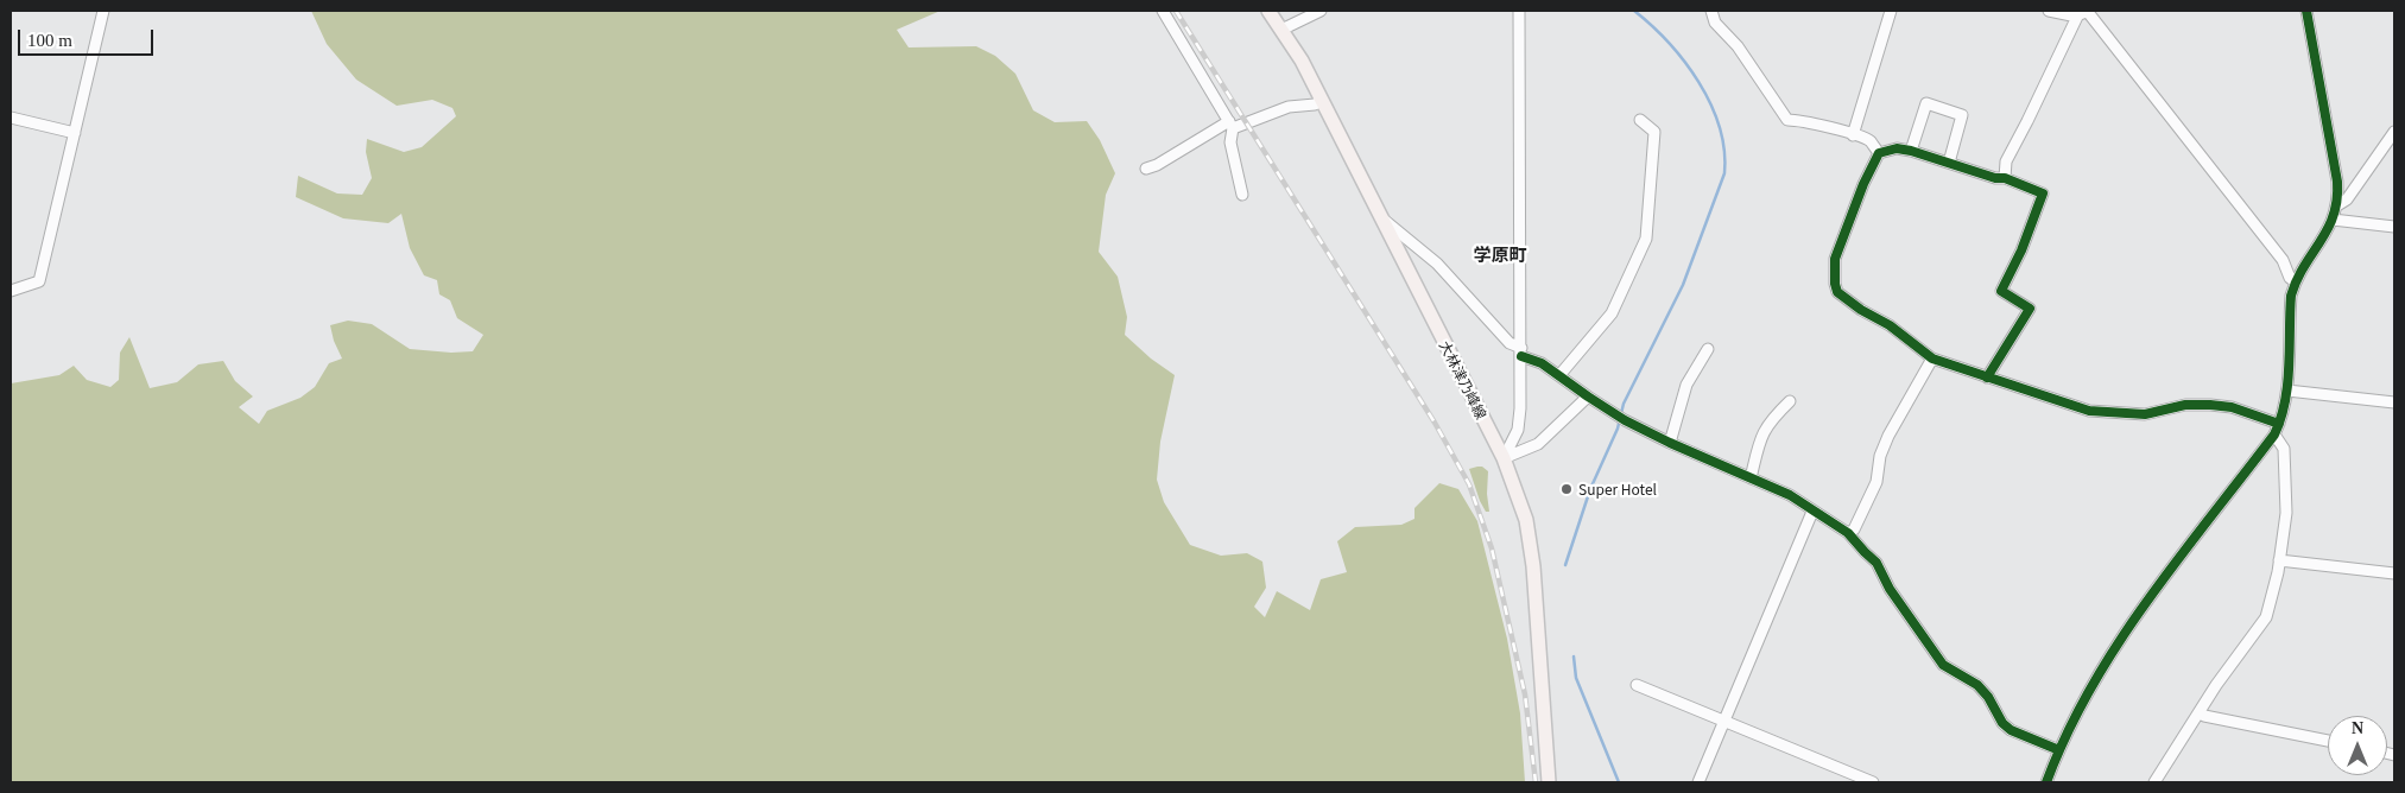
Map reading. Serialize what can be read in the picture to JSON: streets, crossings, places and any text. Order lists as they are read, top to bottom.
{
  "streets": {
    "main road": ["大林津乃峰線"]
  },
  "districts": ["学原町"],
  "places": ["Super Hotel"],
  "scale_bar": "100 m",
  "north": "top"
}
